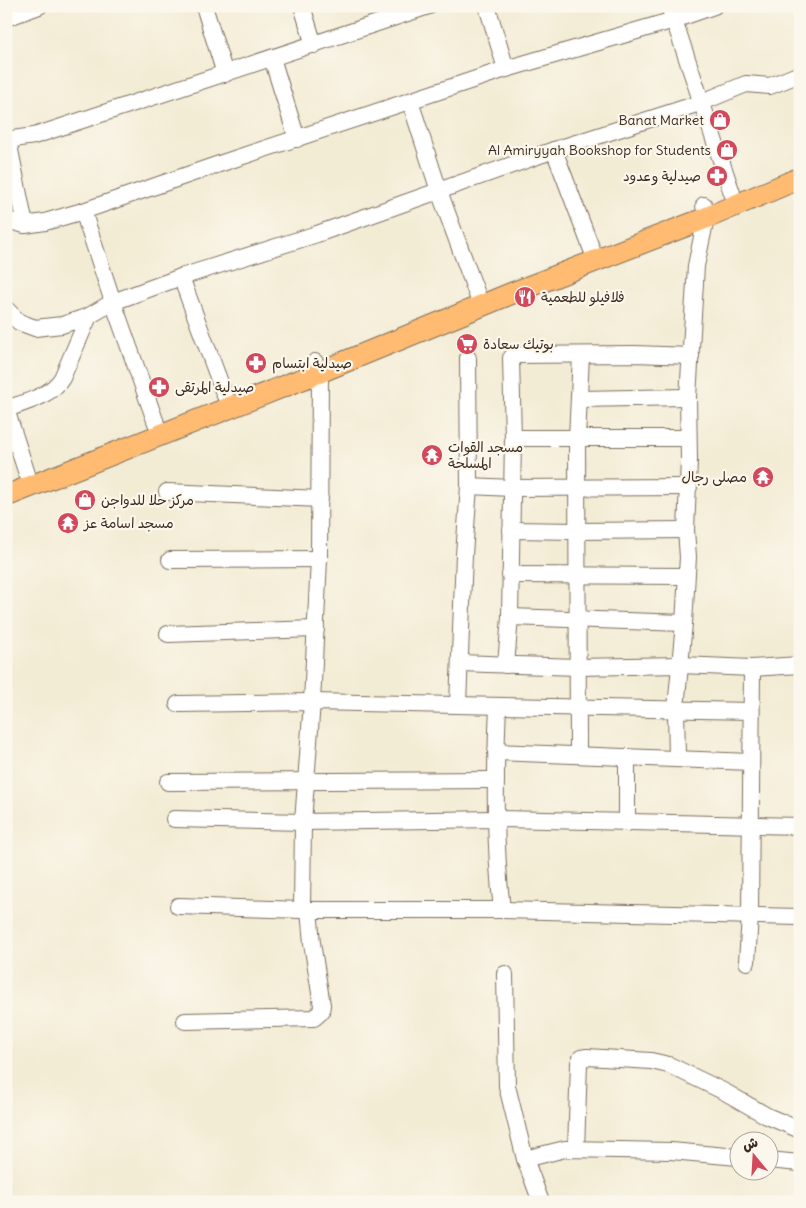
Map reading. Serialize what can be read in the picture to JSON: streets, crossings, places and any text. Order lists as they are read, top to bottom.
{
  "places": {
    "shop": ["Banat Market", "Al Amiryyah Bookshop for Students", "مركز حلا للدواجن"],
    "pharmacy": ["صيدلية وعدود", "صيدلية ابتسام", "صيدلية المرتقى"],
    "restaurant": ["فلافيلو للطعمية"],
    "supermarket": ["بوتيك سعادة"],
    "temple": ["مسجد القوات المسلحة", "مصلى رجال", "مسجد اسامة عز"]
  },
  "north": "top"
}
